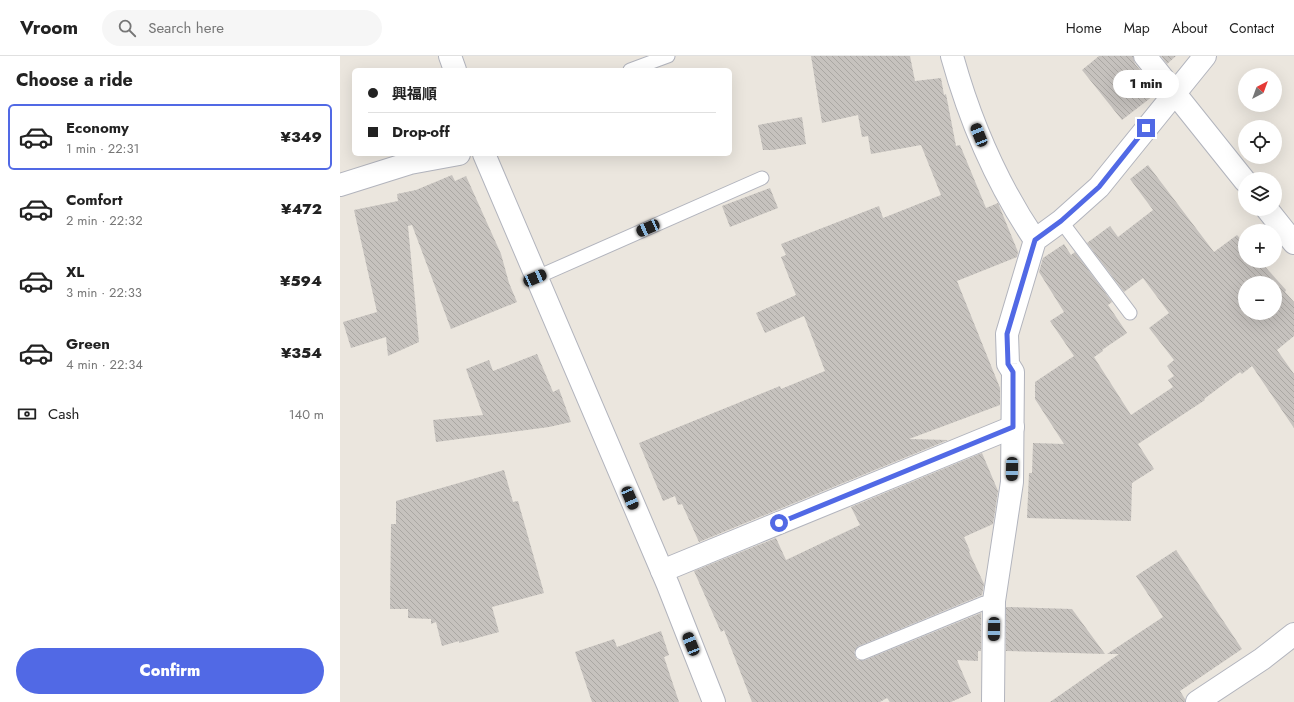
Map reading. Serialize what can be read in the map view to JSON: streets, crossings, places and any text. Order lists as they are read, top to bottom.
{
  "north": "top right",
  "page": {
    "header": "Vroom",
    "search": "Search here",
    "nav": [
      "Home",
      "Map",
      "About",
      "Contact"
    ],
    "heading": "Choose a ride",
    "map_buttons": ["+", "−"],
    "banner": ["興福順", "Drop-off"],
    "bubble": "1 min",
    "list": [
      {
        "name": "Economy",
        "note": "1 min · 22:31",
        "value": "¥349"
      },
      {
        "name": "Comfort",
        "note": "2 min · 22:32",
        "value": "¥472"
      },
      {
        "name": "XL",
        "note": "3 min · 22:33",
        "value": "¥594"
      },
      {
        "name": "Green",
        "note": "4 min · 22:34",
        "value": "¥354"
      }
    ],
    "pay": ["Cash", "140 m"],
    "buttons": "Confirm"
  }
}
